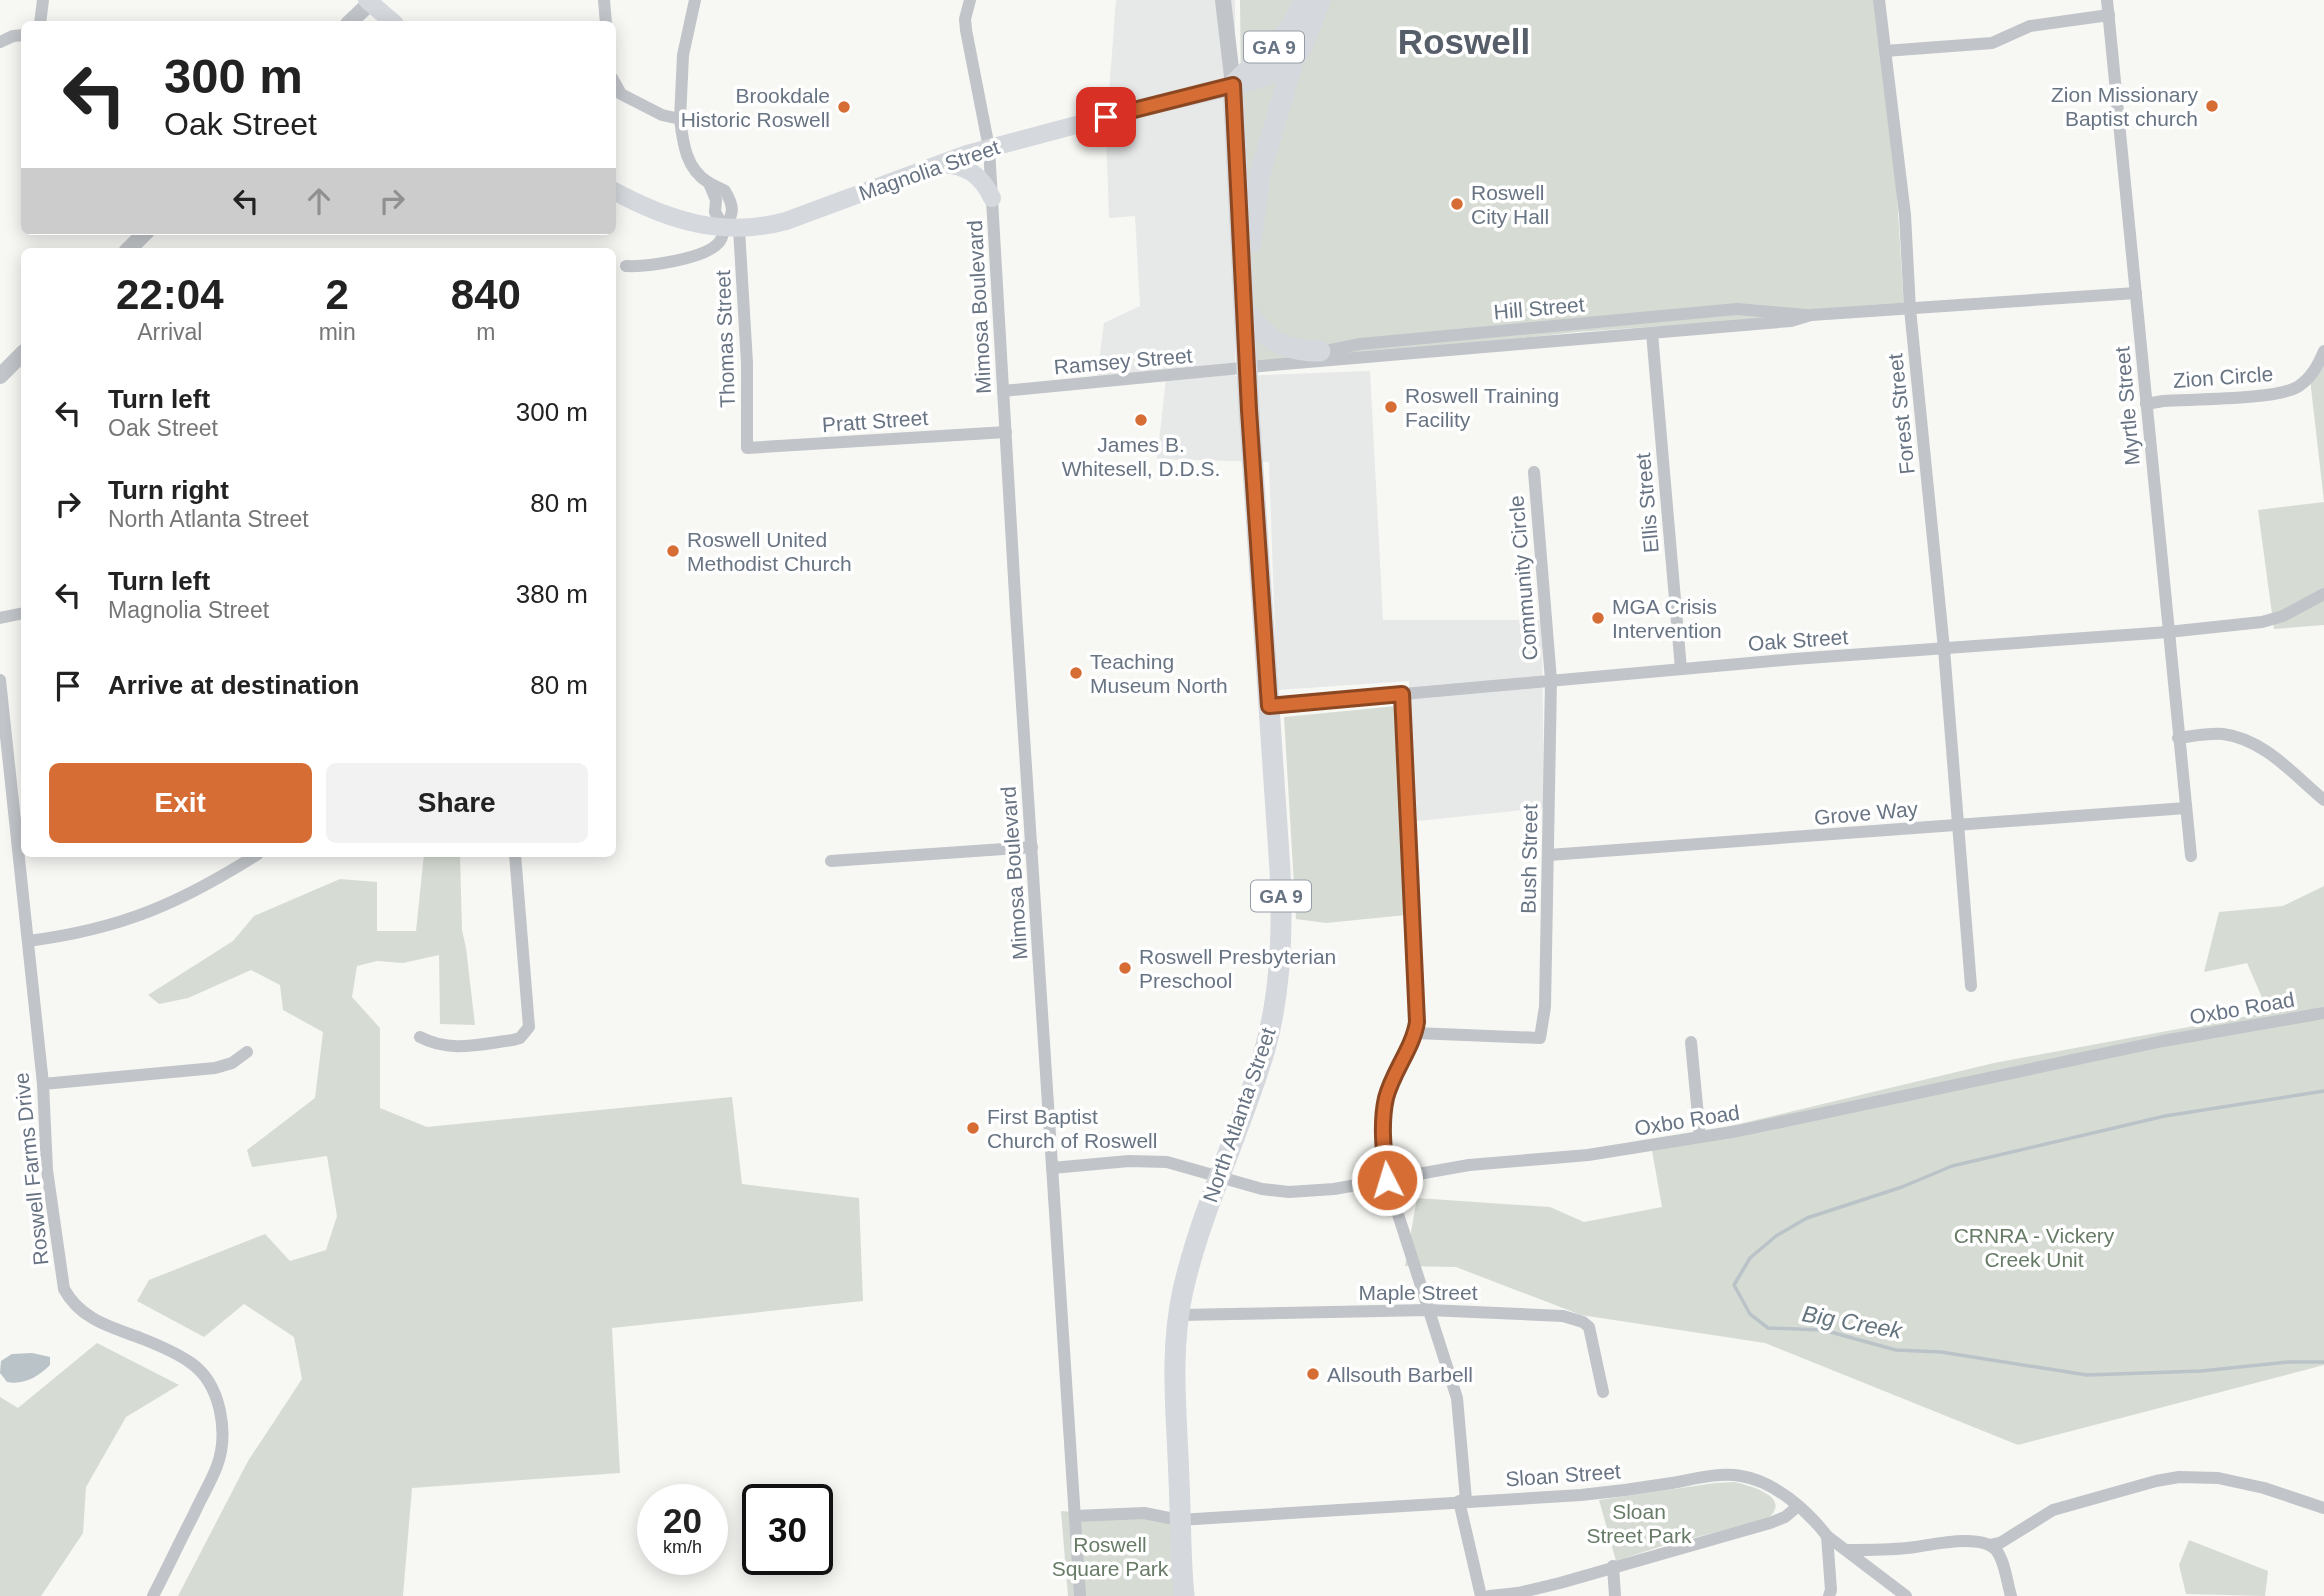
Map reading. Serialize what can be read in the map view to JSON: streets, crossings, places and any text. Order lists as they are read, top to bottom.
{
  "streets": {
    "highway": ["GA 9", "North Atlanta Street"],
    "main road": ["Magnolia Street"],
    "street": [
      "Mimosa Boulevard",
      "Hill Street",
      "Thomas Street",
      "Ramsey Street",
      "Zion Circle",
      "Myrtle Street",
      "Forest Street",
      "Pratt Street",
      "Ellis Street",
      "Community Circle",
      "Oak Street",
      "Grove Way",
      "Bush Street",
      "Oxbo Road",
      "Roswell Farms Drive",
      "Maple Street",
      "Sloan Street"
    ]
  },
  "crossings": [
    ["GA 9", "Magnolia Street"],
    ["GA 9", "North Atlanta Street"],
    ["Magnolia Street", "Mimosa Boulevard"],
    ["Magnolia Street", "Thomas Street"],
    ["Magnolia Street", "North Atlanta Street"],
    ["Mimosa Boulevard", "Ramsey Street"],
    ["Mimosa Boulevard", "Pratt Street"],
    ["Mimosa Boulevard", "Oxbo Road"],
    ["Mimosa Boulevard", "Sloan Street"],
    ["Hill Street", "Ramsey Street"],
    ["Hill Street", "Myrtle Street"],
    ["Hill Street", "Forest Street"],
    ["Hill Street", "Ellis Street"],
    ["Hill Street", "North Atlanta Street"],
    ["Thomas Street", "Pratt Street"],
    ["Ramsey Street", "North Atlanta Street"],
    ["Zion Circle", "Myrtle Street"],
    ["Myrtle Street", "Oak Street"],
    ["Myrtle Street", "Grove Way"],
    ["Forest Street", "Oak Street"],
    ["Forest Street", "Grove Way"],
    ["Ellis Street", "Oak Street"],
    ["Community Circle", "Oak Street"],
    ["Community Circle", "Bush Street"],
    ["Oak Street", "Bush Street"],
    ["Oak Street", "North Atlanta Street"],
    ["Grove Way", "Bush Street"],
    ["Oxbo Road", "North Atlanta Street"],
    ["North Atlanta Street", "Maple Street"],
    ["North Atlanta Street", "Sloan Street"]
  ],
  "districts": ["Roswell"],
  "water": ["Big Creek"],
  "parks": ["CRNRA - Vickery Creek Unit", "Sloan Street Park", "Roswell Square Park"],
  "places": [
    "Zion Missionary Baptist church",
    "Brookdale Historic Roswell",
    "Roswell City Hall",
    "Roswell Training Facility",
    "James B. Whitesell, D.D.S.",
    "Roswell United Methodist Church",
    "MGA Crisis Intervention",
    "Teaching Museum North",
    "Roswell Presbyterian Preschool",
    "First Baptist Church of Roswell",
    "Allsouth Barbell"
  ],
  "page": {
    "turn": ["300 m", "Oak Street"],
    "eta": [
      "22:04",
      "Arrival",
      "2",
      "min",
      "840",
      "m"
    ],
    "list": [
      {
        "name": "Turn left",
        "note": "Oak Street",
        "value": "300 m"
      },
      {
        "name": "Turn right",
        "note": "North Atlanta Street",
        "value": "80 m"
      },
      {
        "name": "Turn left",
        "note": "Magnolia Street",
        "value": "380 m"
      },
      {
        "name": "Arrive at destination",
        "value": "80 m"
      }
    ],
    "buttons": ["Exit", "Share"],
    "speed": "20 km/h",
    "limit": "30"
  }
}
